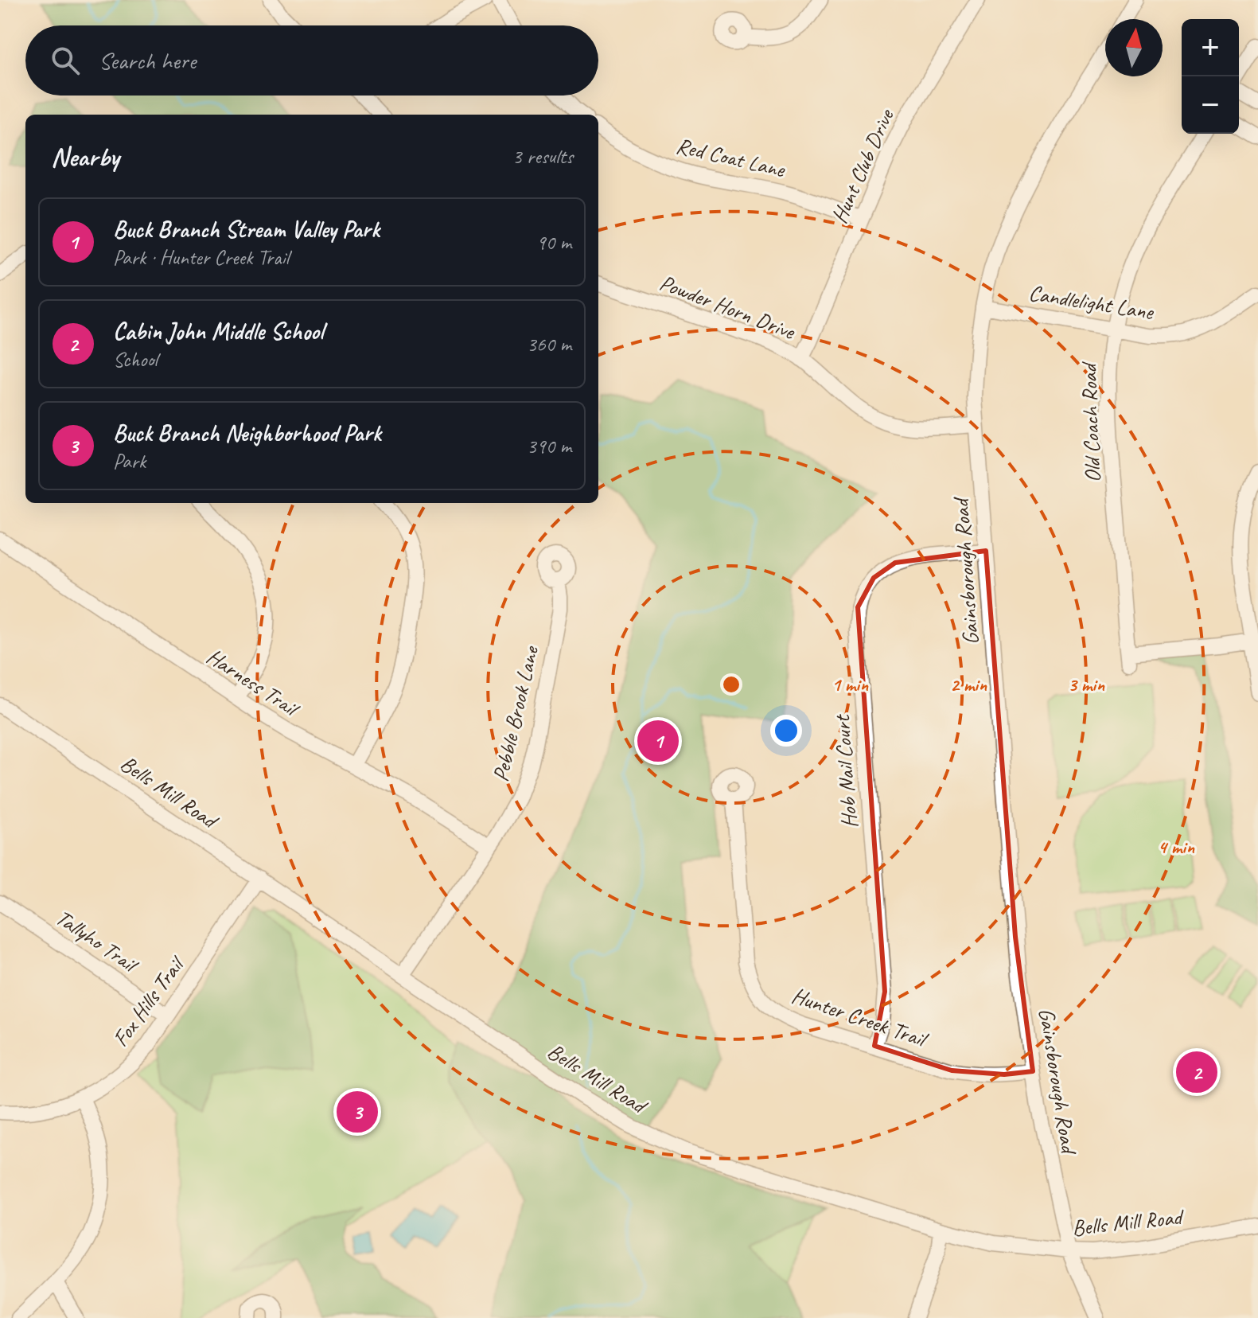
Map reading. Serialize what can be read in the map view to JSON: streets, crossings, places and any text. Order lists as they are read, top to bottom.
{
  "streets": {
    "street": [
      "Red Coat Lane",
      "Hunt Club Drive",
      "Candlelight Lane",
      "Powder Horn Drive",
      "Old Coach Road",
      "Gainsborough Road",
      "Harness Trail",
      "Pebble Brook Lane",
      "Hob Nail Court",
      "Bells Mill Road",
      "Tallyho Trail",
      "Fox Hills Trail",
      "Hunter Creek Trail"
    ]
  },
  "crossings": [
    ["Red Coat Lane", "Hunt Club Drive"],
    ["Hunt Club Drive", "Powder Horn Drive"],
    ["Candlelight Lane", "Old Coach Road"],
    ["Candlelight Lane", "Gainsborough Road"],
    ["Powder Horn Drive", "Gainsborough Road"],
    ["Gainsborough Road", "Hob Nail Court"],
    ["Gainsborough Road", "Bells Mill Road"],
    ["Gainsborough Road", "Hunter Creek Trail"],
    ["Harness Trail", "Pebble Brook Lane"],
    ["Pebble Brook Lane", "Bells Mill Road"],
    ["Hob Nail Court", "Hunter Creek Trail"],
    ["Bells Mill Road", "Fox Hills Trail"],
    ["Tallyho Trail", "Fox Hills Trail"]
  ],
  "north": "top",
  "page": {
    "map_buttons": ["+", "−"],
    "search": "Search here",
    "heading": ["Nearby", "3 results"],
    "list": [
      {
        "mark": "1",
        "name": "Buck Branch Stream Valley Park",
        "note": "Park · Hunter Creek Trail",
        "value": "90 m"
      },
      {
        "mark": "2",
        "name": "Cabin John Middle School",
        "note": "School",
        "value": "360 m"
      },
      {
        "mark": "3",
        "name": "Buck Branch Neighborhood Park",
        "note": "Park",
        "value": "390 m"
      }
    ],
    "pins": ["1", "2", "3"]
  },
  "rings": [
    "1 min",
    "2 min",
    "3 min",
    "4 min"
  ]
}
